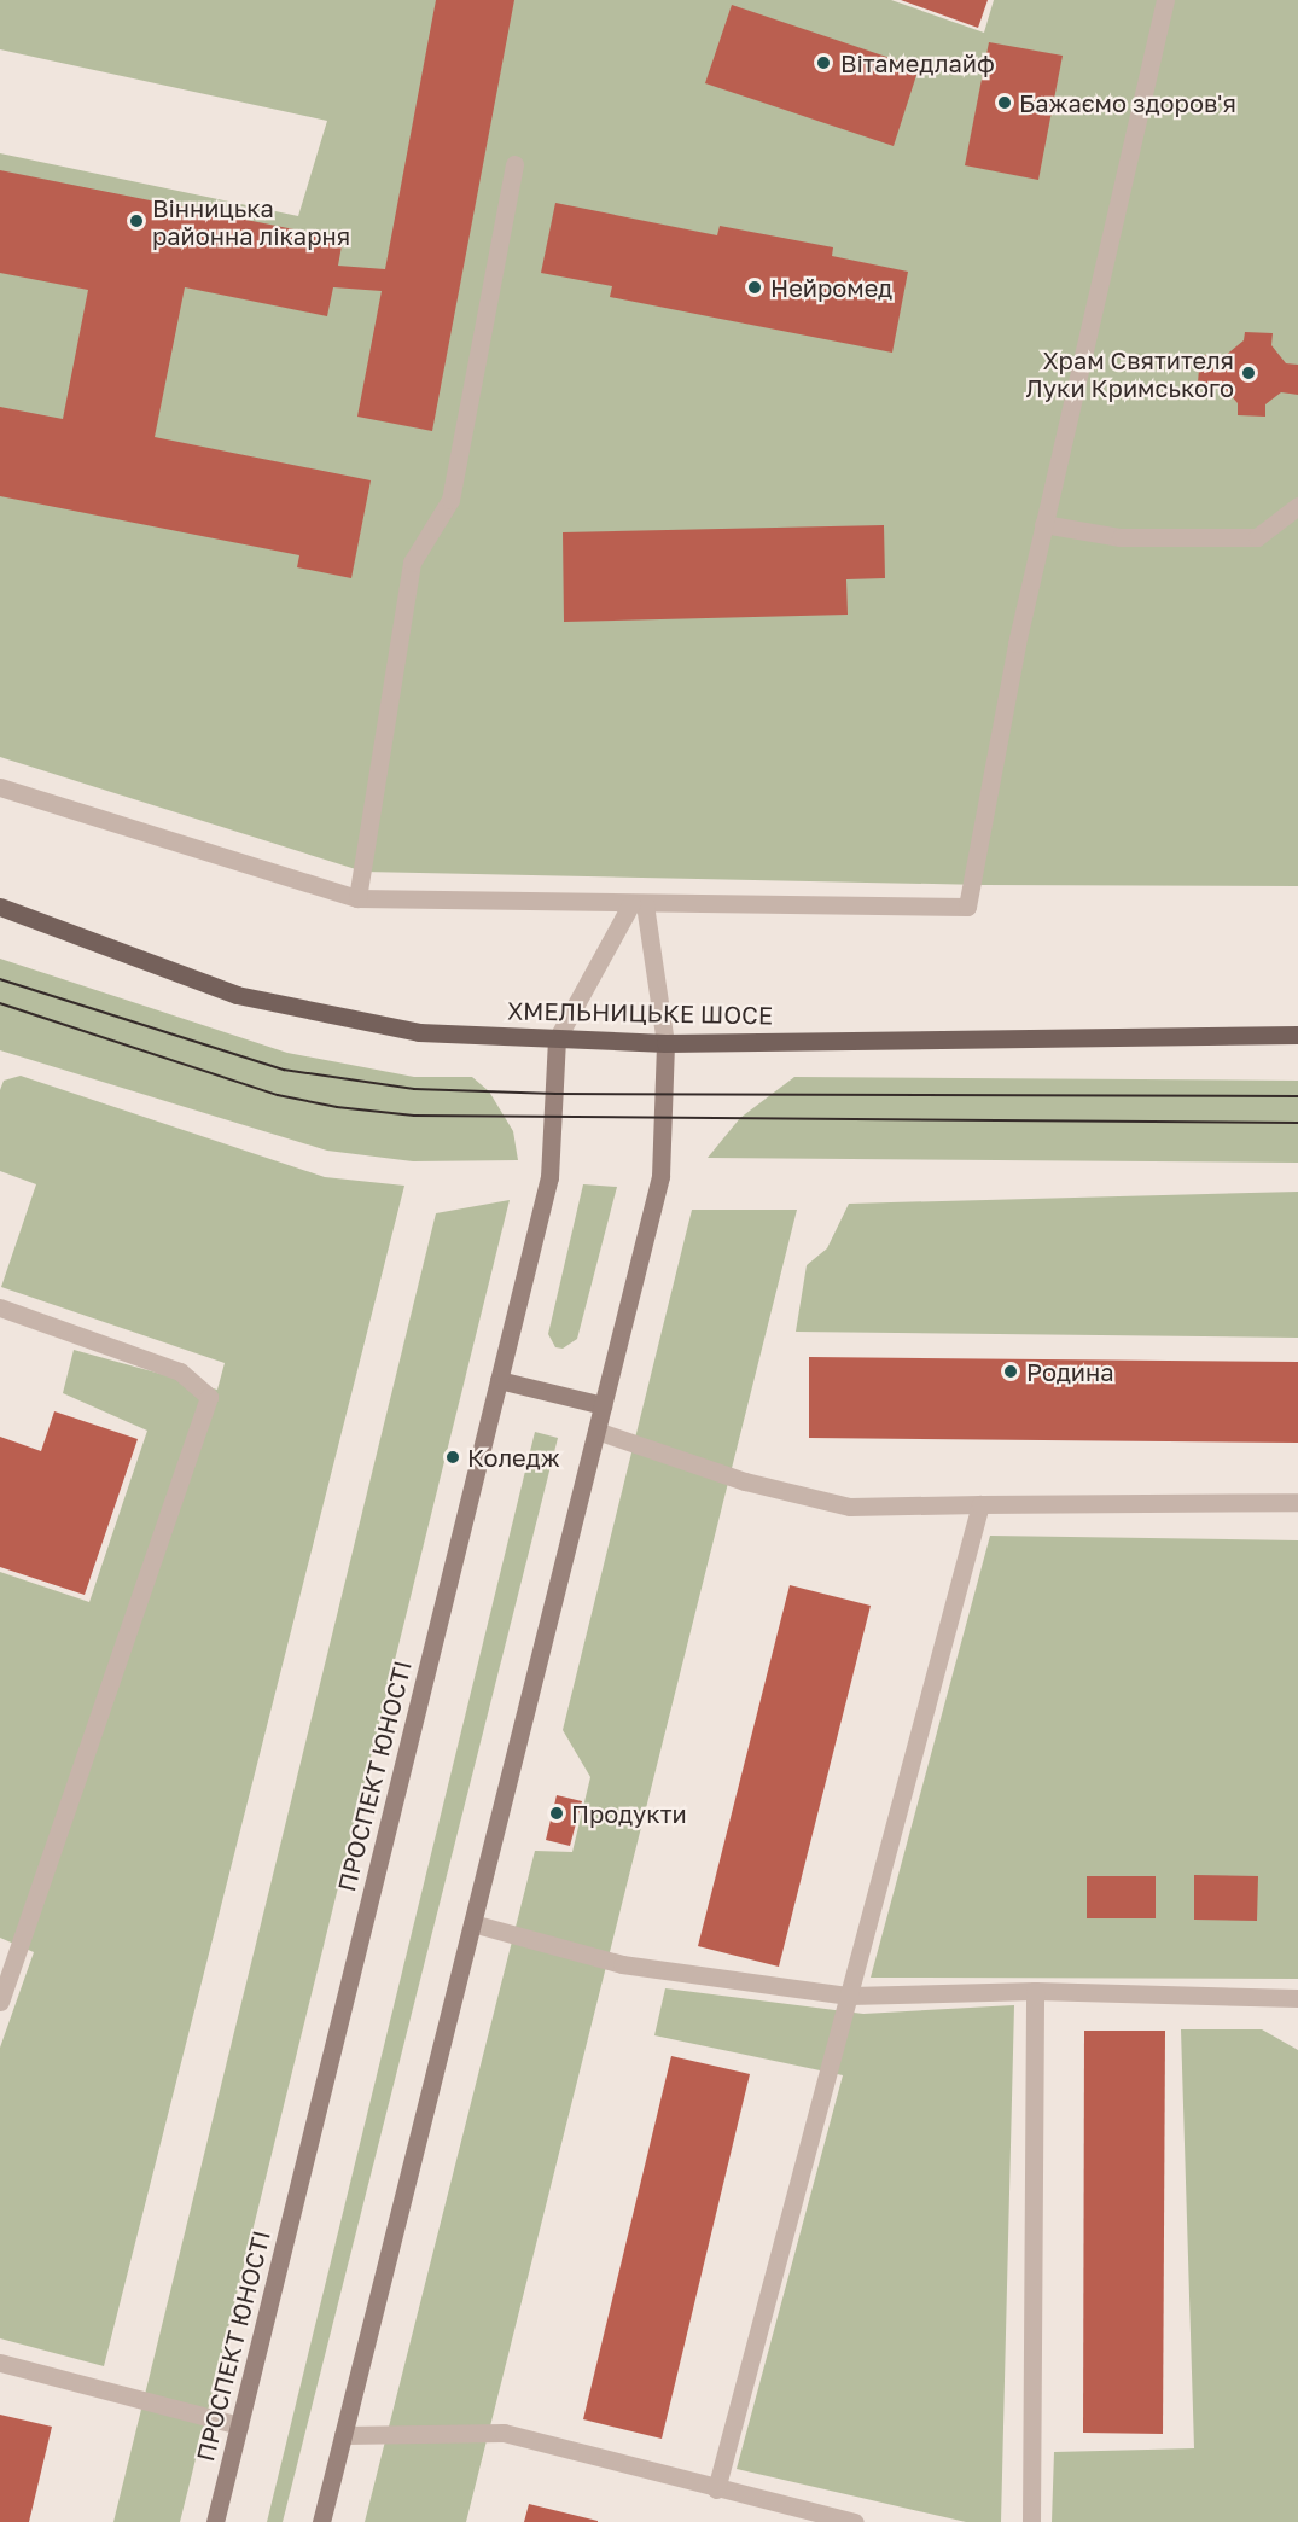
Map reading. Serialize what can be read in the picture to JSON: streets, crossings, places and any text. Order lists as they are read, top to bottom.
{
  "streets": {
    "main road": ["ХМЕЛЬНИЦЬКЕ ШОСЕ", "ПРОСПЕКТ ЮНОСТІ"]
  },
  "crossings": [
    ["ХМЕЛЬНИЦЬКЕ ШОСЕ", "ПРОСПЕКТ ЮНОСТІ"]
  ],
  "places": [
    "Вітамедлайф",
    "Бажаємо здоров'я",
    "Вінницька районна лікарня",
    "Нейромед",
    "Храм Святителя Луки Кримського",
    "Родина",
    "Коледж",
    "Продукти"
  ]
}
